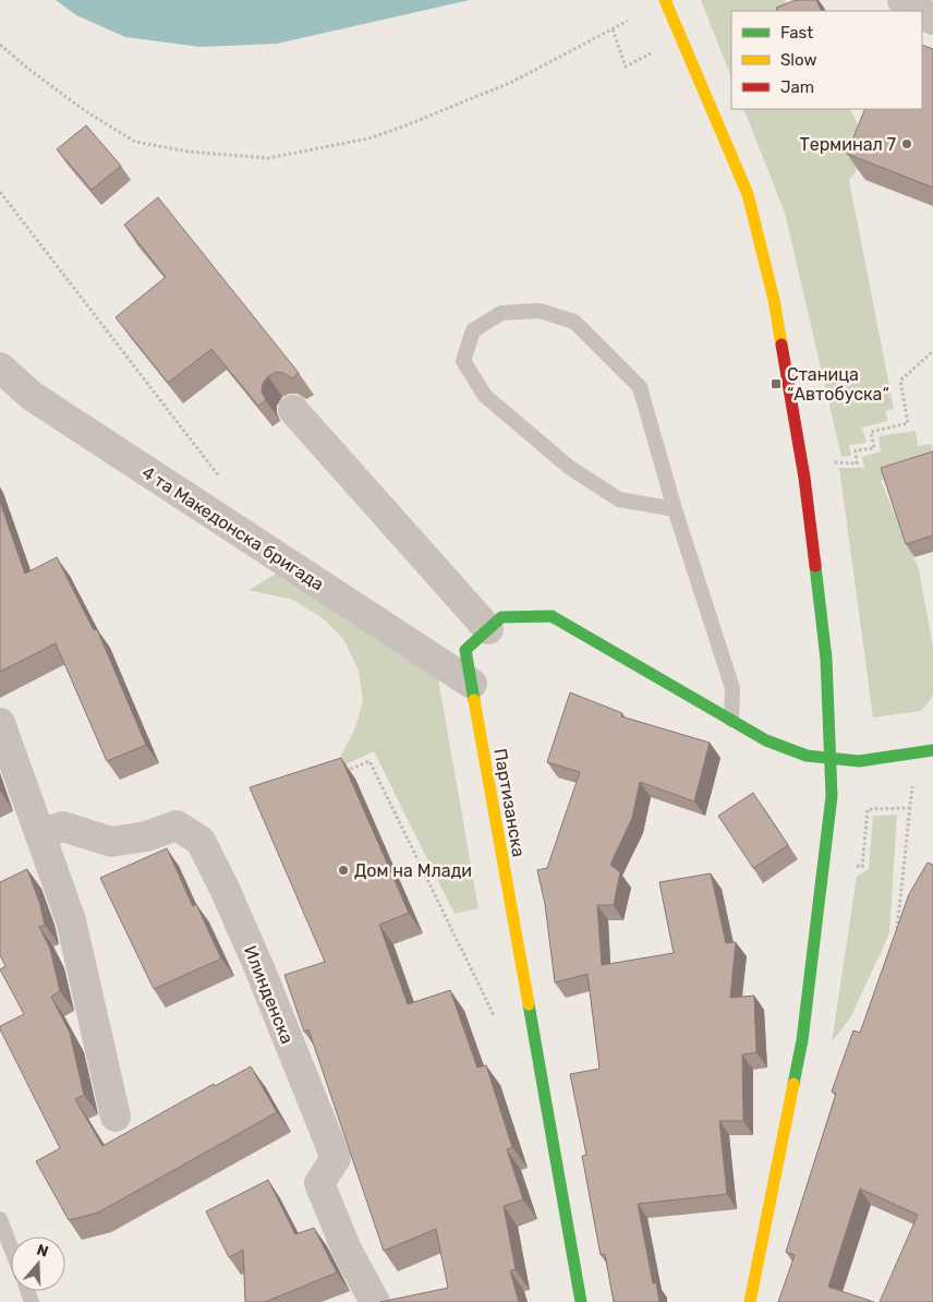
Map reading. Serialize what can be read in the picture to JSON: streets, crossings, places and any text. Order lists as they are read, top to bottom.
{
  "streets": {
    "main road": ["Партизанска"],
    "street": ["4 та Македонска бригада", "Илинденска"]
  },
  "crossings": [
    ["4 та Македонска бригада", "Партизанска"]
  ],
  "places": {
    "other": ["Терминал 7", "Дом на Млади"],
    "transit": ["Станица “Автобуска“"]
  },
  "legend": ["Fast", "Slow", "Jam"],
  "north": "top"
}
